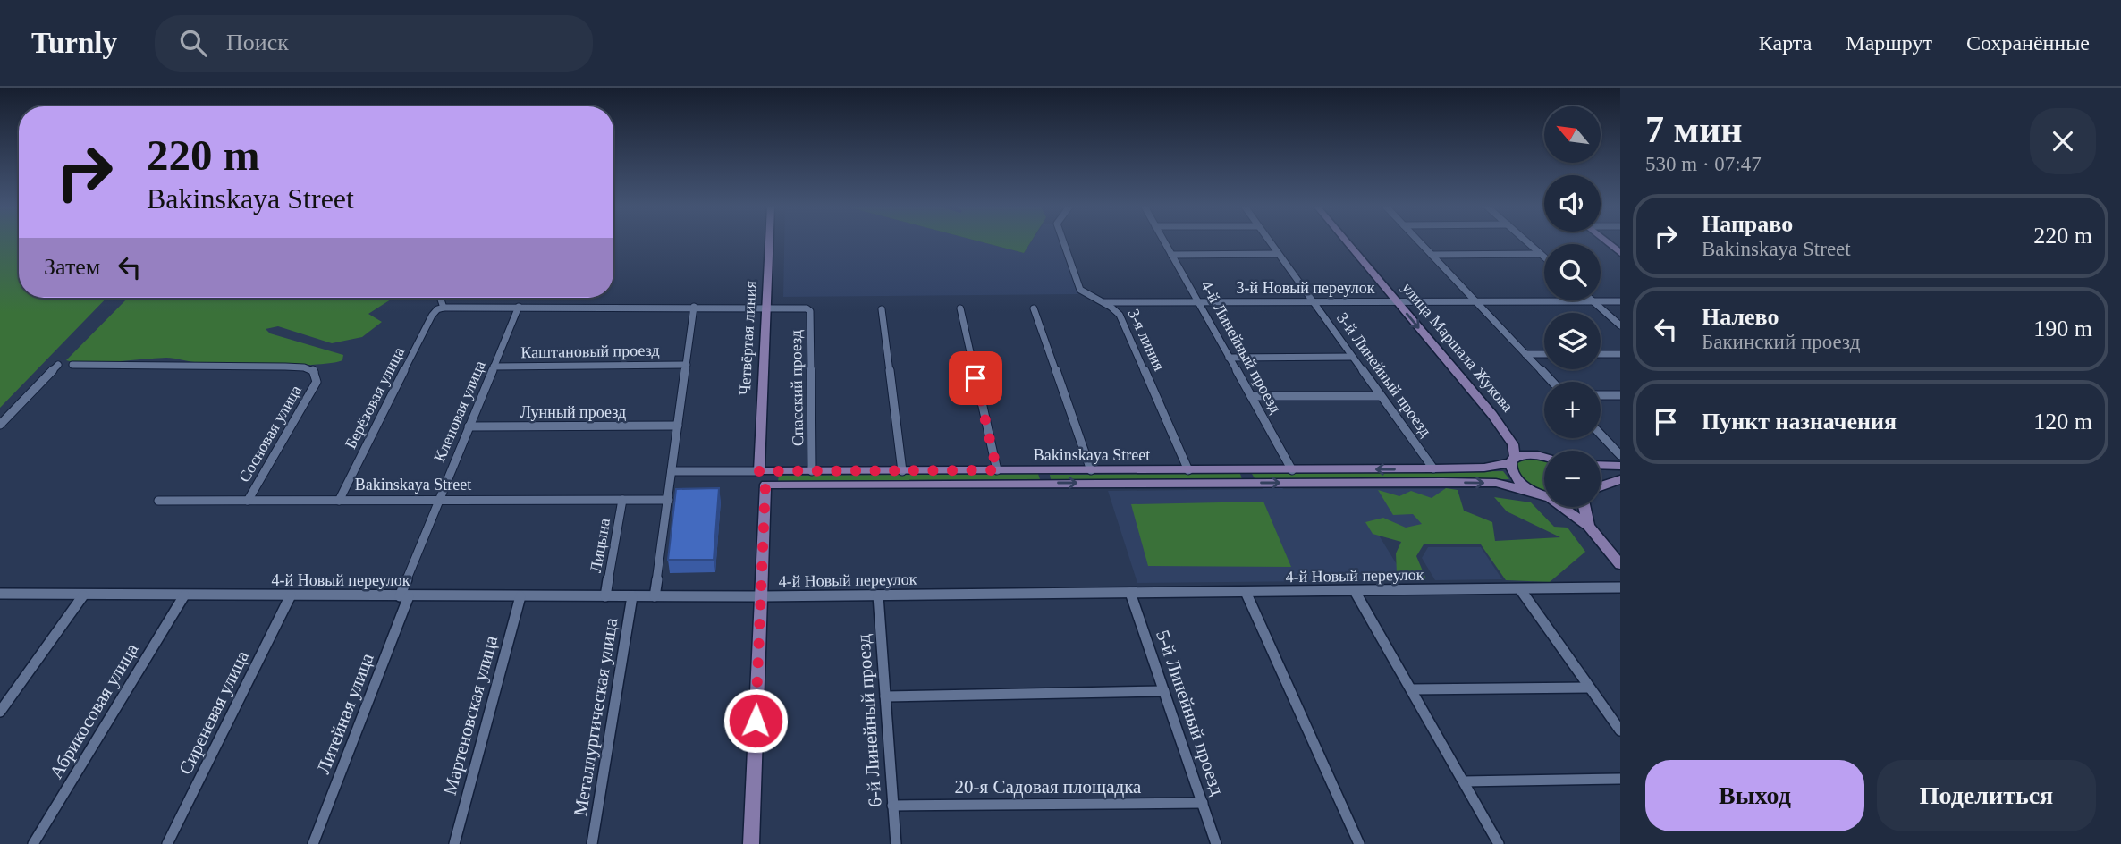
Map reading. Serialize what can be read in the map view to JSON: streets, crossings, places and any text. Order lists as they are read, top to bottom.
{
  "streets": {
    "street": [
      "3-й Новый переулок",
      "Четвёртая линия",
      "3-я линия",
      "4-й Линейный проезд",
      "улица Маршала Жукова",
      "Каштановый проезд",
      "3-й Линейный проезд",
      "Спасский проезд",
      "Берёзовая улица",
      "Кленовая улица",
      "Лунный проезд",
      "Сосновая улица",
      "Bakinskaya Street",
      "Лицына",
      "4-й Новый переулок",
      "Абрикосовая улица",
      "Сиреневая улица",
      "5-й Линейный проезд",
      "Литейная улица",
      "Мартеновская улица",
      "Металлургическая улица",
      "6-й Линейный проезд",
      "20-я Садовая площадка"
    ]
  },
  "crossings": [
    ["3-й Новый переулок", "3-я линия"],
    ["3-й Новый переулок", "4-й Линейный проезд"],
    ["3-й Новый переулок", "улица Маршала Жукова"],
    ["3-й Новый переулок", "3-й Линейный проезд"],
    ["Четвёртая линия", "Спасский проезд"],
    ["Четвёртая линия", "Bakinskaya Street"],
    ["3-я линия", "Bakinskaya Street"],
    ["4-й Линейный проезд", "Bakinskaya Street"],
    ["улица Маршала Жукова", "Bakinskaya Street"],
    ["Каштановый проезд", "Кленовая улица"],
    ["3-й Линейный проезд", "Bakinskaya Street"],
    ["Спасский проезд", "Bakinskaya Street"],
    ["Берёзовая улица", "Bakinskaya Street"],
    ["Кленовая улица", "Лунный проезд"],
    ["Кленовая улица", "Bakinskaya Street"],
    ["Кленовая улица", "4-й Новый переулок"],
    ["Кленовая улица", "Литейная улица"],
    ["Сосновая улица", "Bakinskaya Street"],
    ["Bakinskaya Street", "Лицына"],
    ["Лицына", "4-й Новый переулок"],
    ["4-й Новый переулок", "Абрикосовая улица"],
    ["4-й Новый переулок", "Сиреневая улица"],
    ["4-й Новый переулок", "5-й Линейный проезд"],
    ["4-й Новый переулок", "Литейная улица"],
    ["4-й Новый переулок", "Мартеновская улица"],
    ["4-й Новый переулок", "Металлургическая улица"],
    ["4-й Новый переулок", "6-й Линейный проезд"],
    ["5-й Линейный проезд", "20-я Садовая площадка"],
    ["6-й Линейный проезд", "20-я Садовая площадка"]
  ],
  "north": "top left",
  "page": {
    "header": "Turnly",
    "search": "Поиск",
    "nav": ["Карта", "Маршрут", "Сохранённые"],
    "heading": ["7 мин", "530 m · 07:47"],
    "map_buttons": ["+", "−"],
    "turn": ["220 m", "Bakinskaya Street"],
    "list": [
      {
        "name": "Направо",
        "note": "Bakinskaya Street",
        "value": "220 m"
      },
      {
        "name": "Налево",
        "note": "Бакинский проезд",
        "value": "190 m"
      },
      {
        "name": "Пункт назначения",
        "value": "120 m"
      }
    ],
    "then": "Затем",
    "buttons": ["Выход", "Поделиться"]
  }
}
